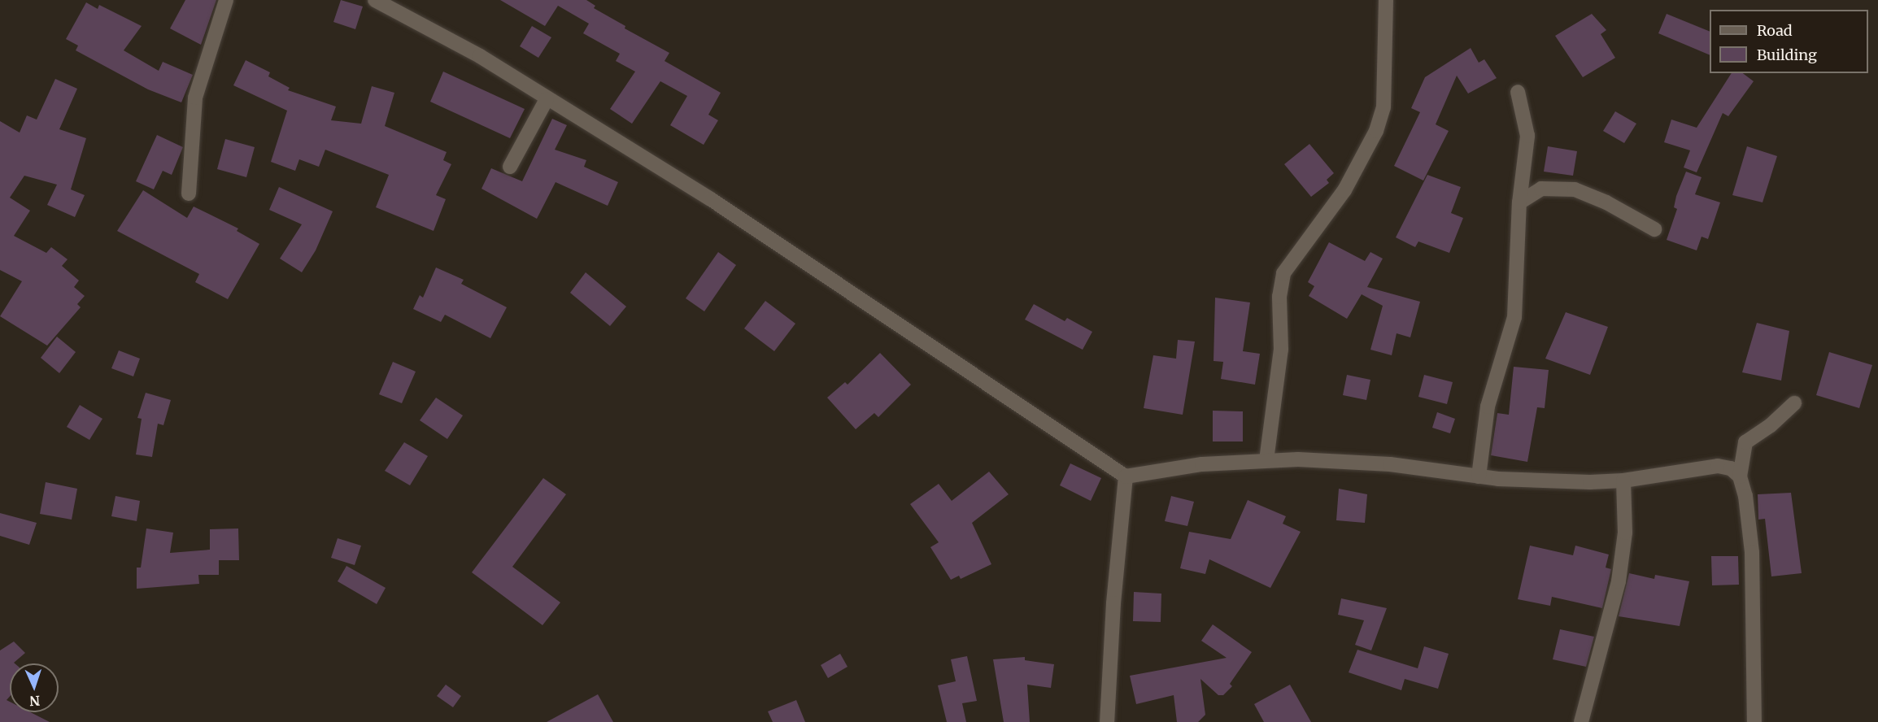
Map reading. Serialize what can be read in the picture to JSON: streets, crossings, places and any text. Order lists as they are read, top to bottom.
{
  "legend": ["Road", "Building"],
  "north": "bottom"
}
